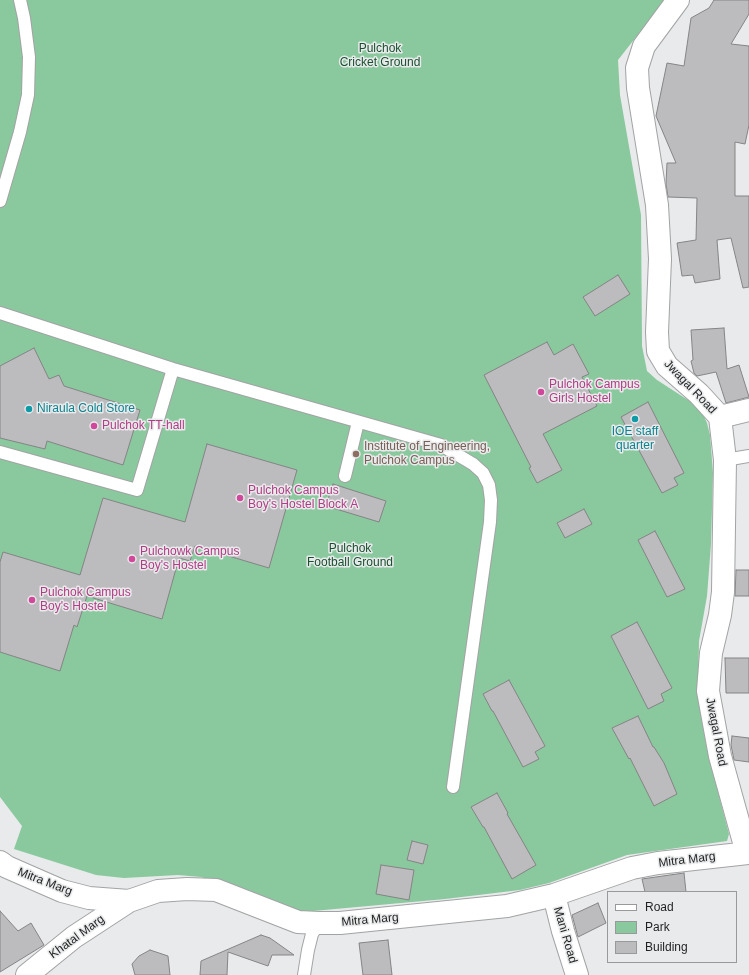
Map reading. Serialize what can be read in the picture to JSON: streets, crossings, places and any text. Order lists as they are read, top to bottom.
{
  "streets": {
    "street": [
      "Jwagal Road",
      "Mitra Marg",
      "Mani Road",
      "Khatal Marg"
    ]
  },
  "crossings": [
    ["Jwagal Road", "Mitra Marg"],
    ["Mitra Marg", "Mani Road"],
    ["Mitra Marg", "Khatal Marg"]
  ],
  "parks": ["Pulchok Cricket Ground", "Pulchok Football Ground"],
  "places": [
    "Pulchok Campus Girls Hostel",
    "Niraula Cold Store",
    "IOE staff quarter",
    "Pulchok TT-hall",
    "Institute of Engineering, Pulchok Campus",
    "Pulchok Campus Boy's Hostel Block A",
    "Pulchowk Campus Boy's Hostel",
    "Pulchok Campus Boy's Hostel"
  ],
  "legend": ["Road", "Park", "Building"]
}
